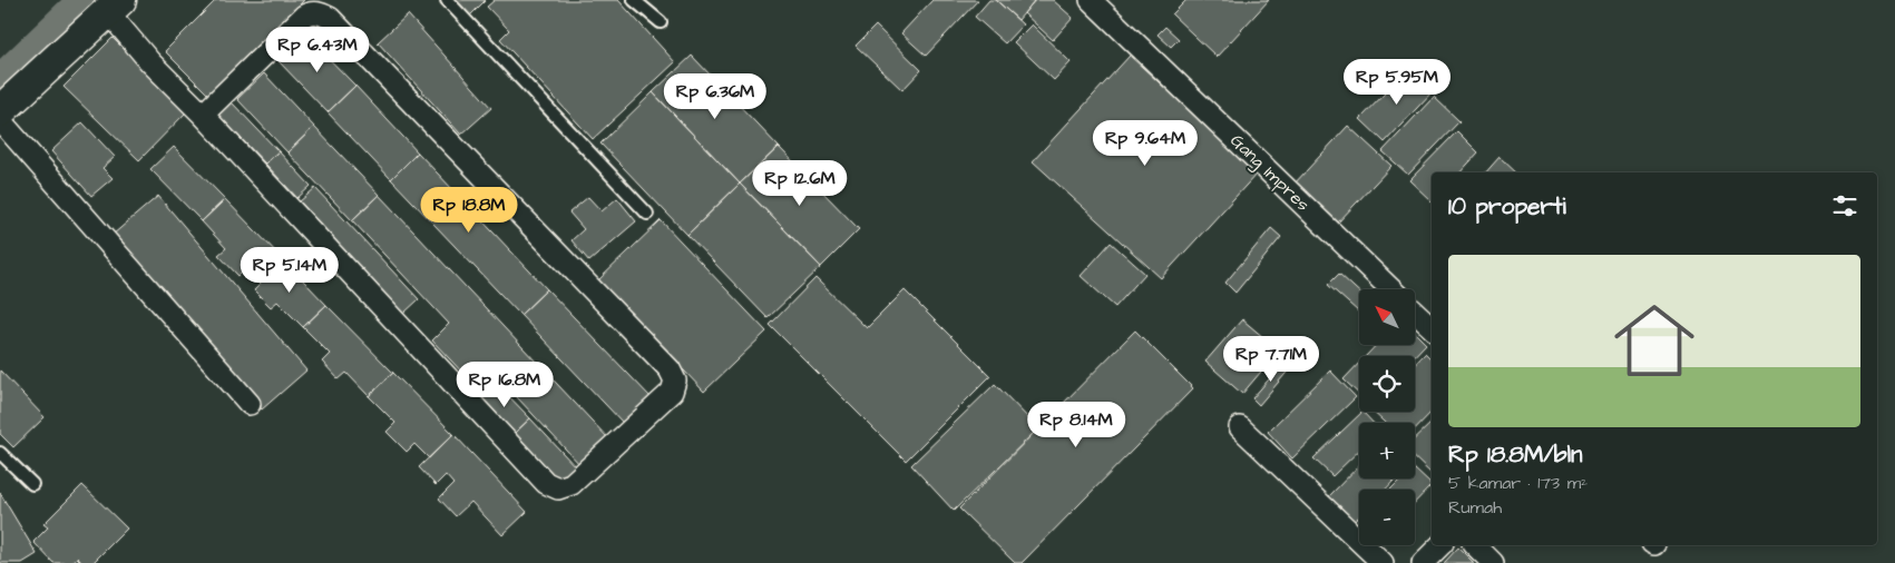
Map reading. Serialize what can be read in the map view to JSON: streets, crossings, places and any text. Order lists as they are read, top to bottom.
{
  "streets": {
    "street": ["Gang Impres"]
  },
  "north": "top left",
  "page": {
    "price": [
      "Rp 6.43M",
      "Rp 5.95M",
      "Rp 6.36M",
      "Rp 9.64M",
      "Rp 12.6M",
      "Rp 18.8M",
      "Rp 5.14M",
      "Rp 7.71M",
      "Rp 16.8M",
      "Rp 8.14M"
    ],
    "heading": "10 properti",
    "list": [
      {
        "name": "Rp 18.8M/bln",
        "note": "5 kamar · 173 m² · Rumah"
      }
    ],
    "map_buttons": ["+", "−"]
  }
}
